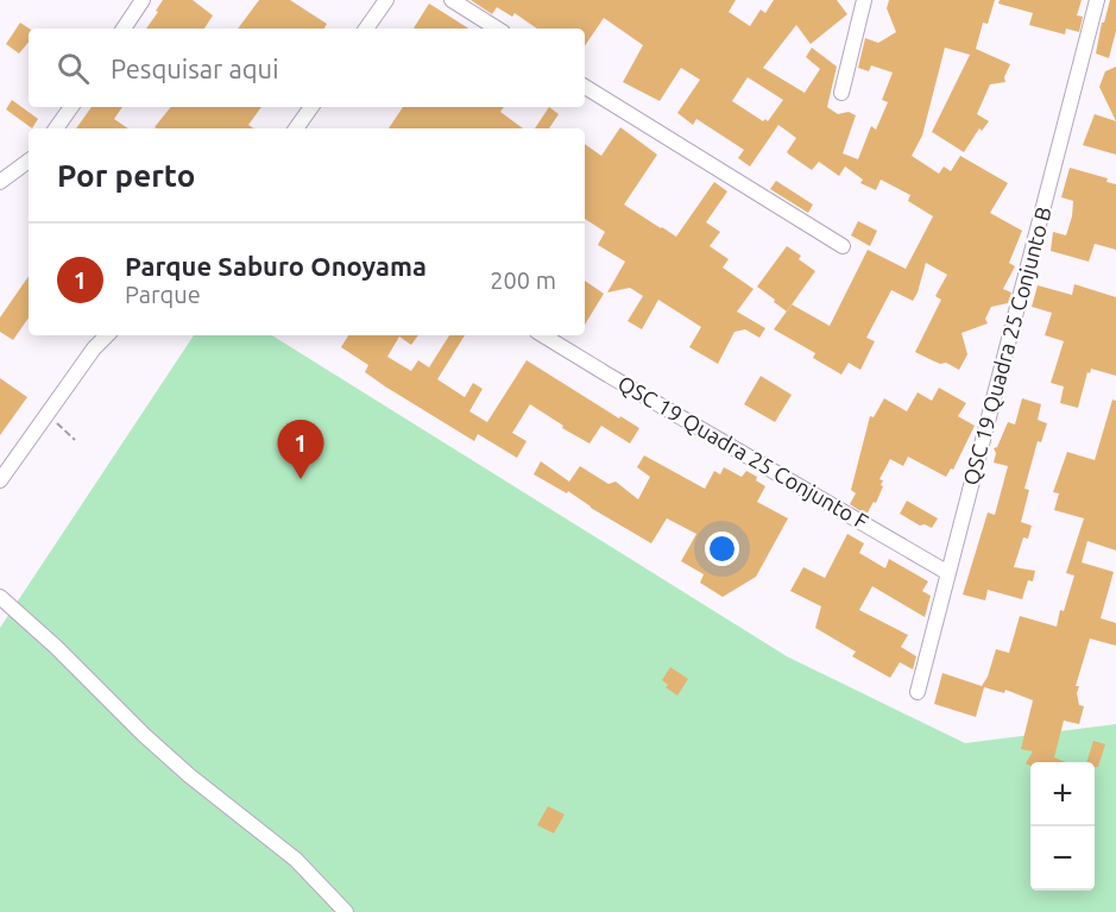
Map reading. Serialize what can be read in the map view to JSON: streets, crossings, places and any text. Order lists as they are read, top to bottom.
{
  "streets": {
    "street": ["QSC 19 Quadra 25 Conjunto B", "QSC 19 Quadra 25 Conjunto F"]
  },
  "crossings": [
    ["QSC 19 Quadra 25 Conjunto B", "QSC 19 Quadra 25 Conjunto F"]
  ],
  "page": {
    "search": "Pesquisar aqui",
    "heading": "Por perto",
    "list": [
      {
        "mark": "1",
        "name": "Parque Saburo Onoyama",
        "note": "Parque",
        "value": "200 m"
      }
    ],
    "pins": "1",
    "map_buttons": ["+", "−"]
  }
}
